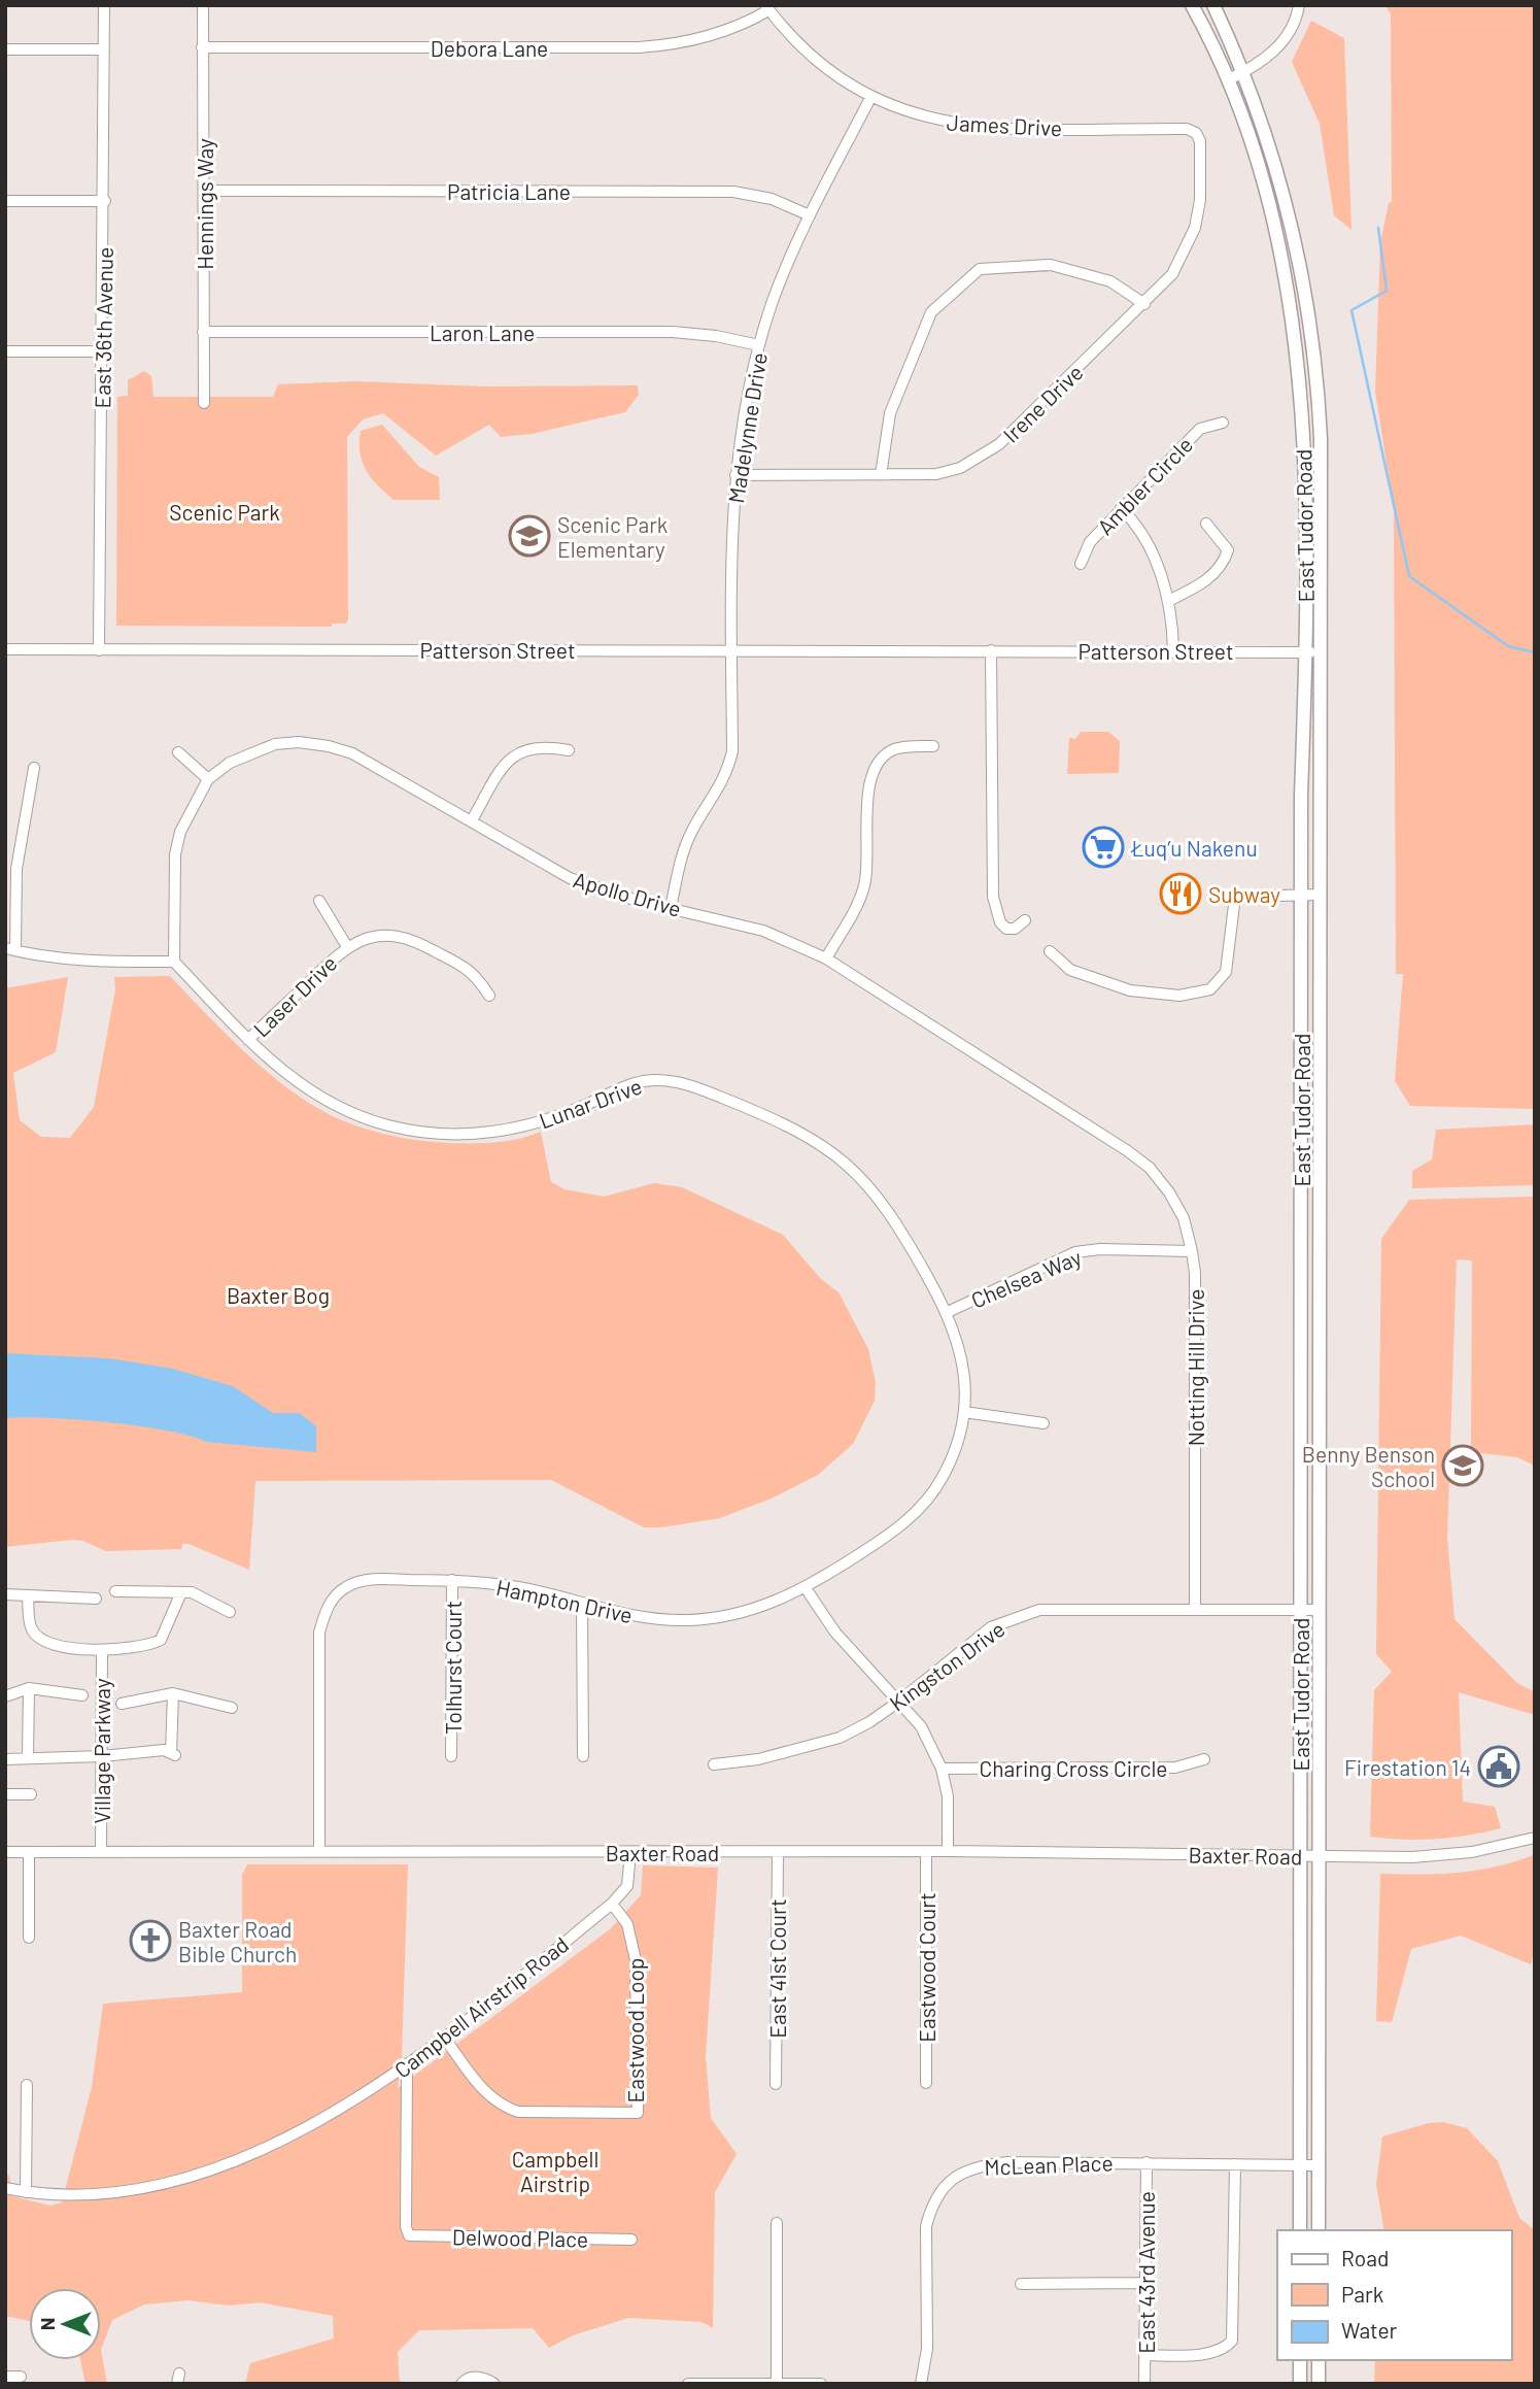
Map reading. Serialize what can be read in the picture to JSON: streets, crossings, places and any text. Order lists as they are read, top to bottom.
{
  "streets": {
    "main road": ["East Tudor Road"],
    "street": [
      "Debora Lane",
      "James Drive",
      "Patricia Lane",
      "Hennings Way",
      "East 36th Avenue",
      "Laron Lane",
      "Irene Drive",
      "Madelynne Drive",
      "Ambler Circle",
      "Patterson Street",
      "Apollo Drive",
      "Laser Drive",
      "Lunar Drive",
      "Chelsea Way",
      "Notting Hill Drive",
      "Hampton Drive",
      "Kingston Drive",
      "Tolhurst Court",
      "Village Parkway",
      "Charing Cross Circle",
      "Baxter Road",
      "Eastwood Court",
      "East 41st Court",
      "Campbell Airstrip Road",
      "Eastwood Loop",
      "McLean Place",
      "Delwood Place",
      "East 43rd Avenue"
    ]
  },
  "crossings": [
    ["Debora Lane", "James Drive"],
    ["Debora Lane", "Hennings Way"],
    ["James Drive", "Irene Drive"],
    ["James Drive", "Madelynne Drive"],
    ["Patricia Lane", "Hennings Way"],
    ["Patricia Lane", "Madelynne Drive"],
    ["Hennings Way", "Laron Lane"],
    ["East 36th Avenue", "Patterson Street"],
    ["Laron Lane", "Madelynne Drive"],
    ["Irene Drive", "Madelynne Drive"],
    ["Madelynne Drive", "Patterson Street"],
    ["Madelynne Drive", "Apollo Drive"],
    ["East Tudor Road", "Patterson Street"],
    ["East Tudor Road", "Kingston Drive"],
    ["East Tudor Road", "Baxter Road"],
    ["East Tudor Road", "McLean Place"],
    ["Apollo Drive", "Lunar Drive"],
    ["Apollo Drive", "Notting Hill Drive"],
    ["Laser Drive", "Lunar Drive"],
    ["Lunar Drive", "Chelsea Way"],
    ["Lunar Drive", "Hampton Drive"],
    ["Chelsea Way", "Notting Hill Drive"],
    ["Notting Hill Drive", "Kingston Drive"],
    ["Hampton Drive", "Tolhurst Court"],
    ["Hampton Drive", "Baxter Road"],
    ["Village Parkway", "Baxter Road"],
    ["Baxter Road", "Eastwood Court"],
    ["Baxter Road", "East 41st Court"],
    ["Baxter Road", "Campbell Airstrip Road"],
    ["Campbell Airstrip Road", "Eastwood Loop"],
    ["Campbell Airstrip Road", "Delwood Place"],
    ["McLean Place", "East 43rd Avenue"]
  ],
  "parks": ["Scenic Park", "Baxter Bog", "Campbell Airstrip"],
  "places": {
    "school or university": ["Scenic Park Elementary", "Benny Benson School"],
    "supermarket": ["Łuq’u Nakenu"],
    "restaurant": ["Subway"],
    "public building": ["Firestation 14"],
    "church": ["Baxter Road Bible Church"]
  },
  "legend": ["Road", "Park", "Water"],
  "north": "left"
}
